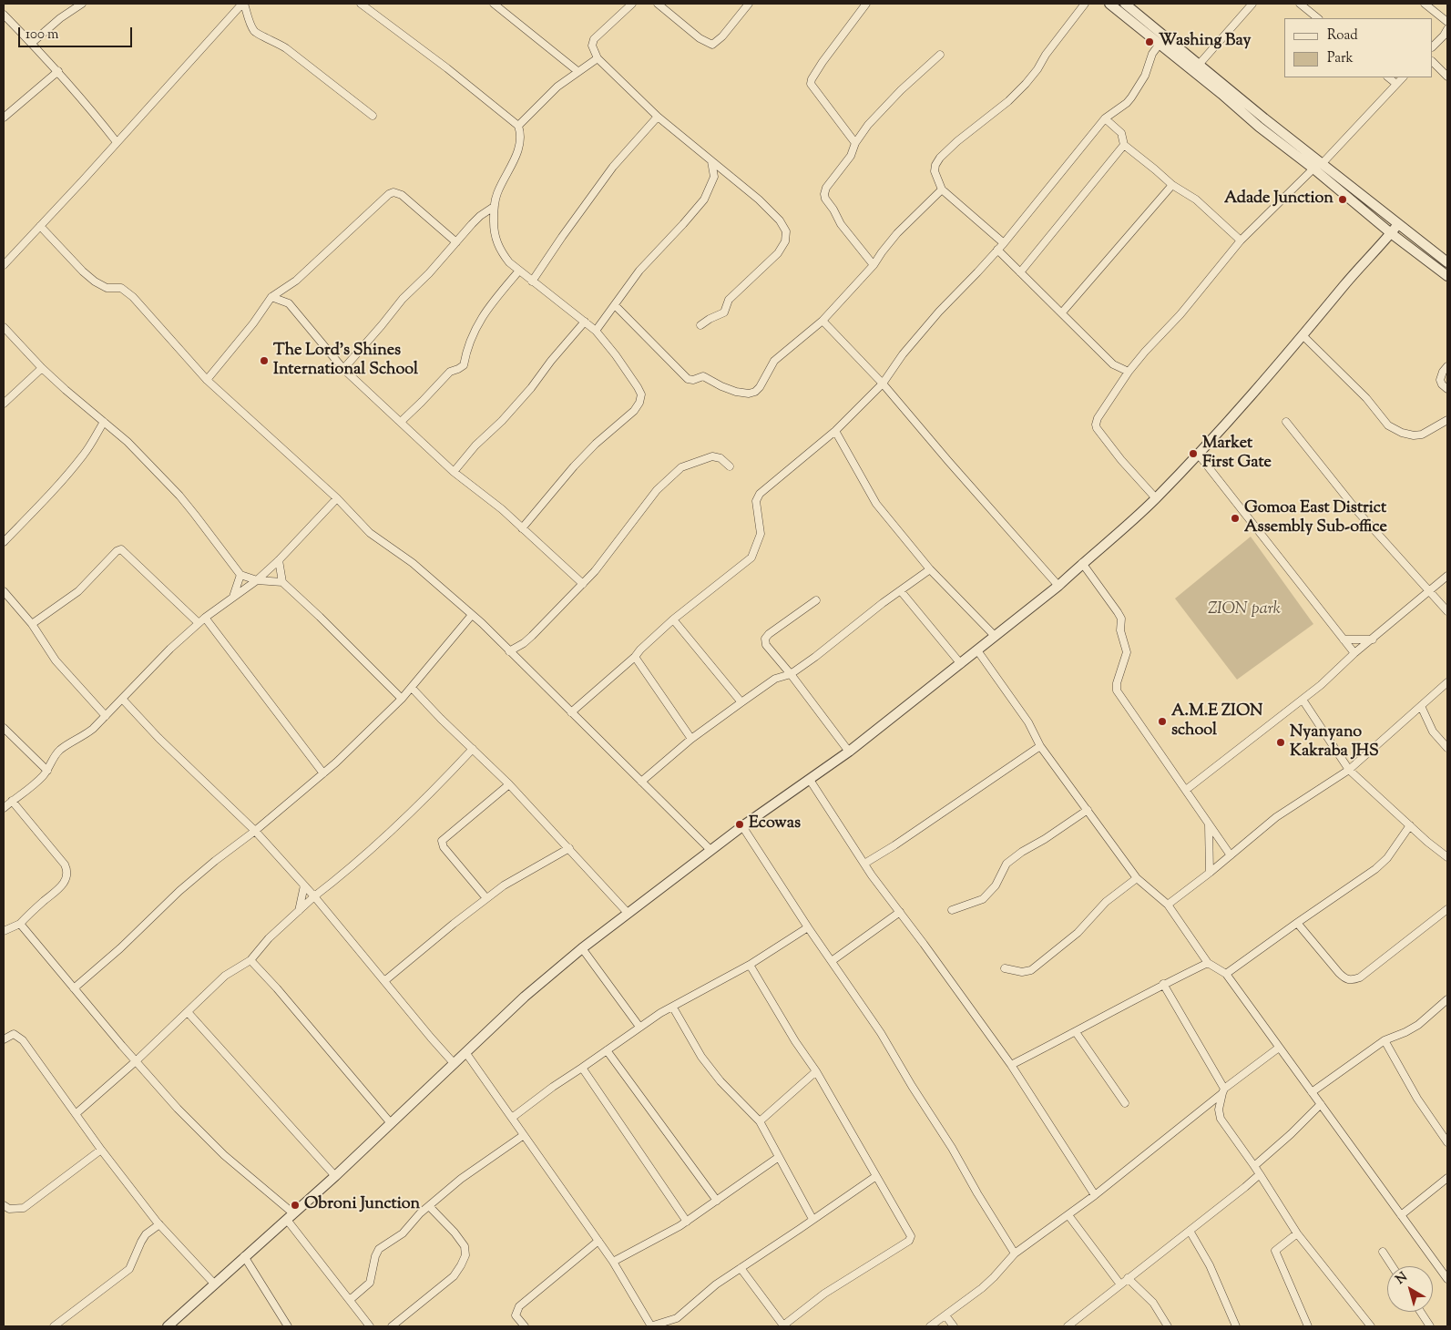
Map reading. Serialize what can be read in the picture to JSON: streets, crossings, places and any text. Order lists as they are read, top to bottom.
{
  "parks": ["ZION park"],
  "places": [
    "Washing Bay",
    "Adade Junction",
    "The Lord’s Shines International School",
    "Market First Gate",
    "Gomoa East District Assembly Sub-office",
    "A.M.E ZION school",
    "Nyanyano Kakraba JHS",
    "Ecowas",
    "Obroni Junction"
  ],
  "legend": ["Road", "Park"],
  "scale_bar": "100 m",
  "north": "top left"
}
